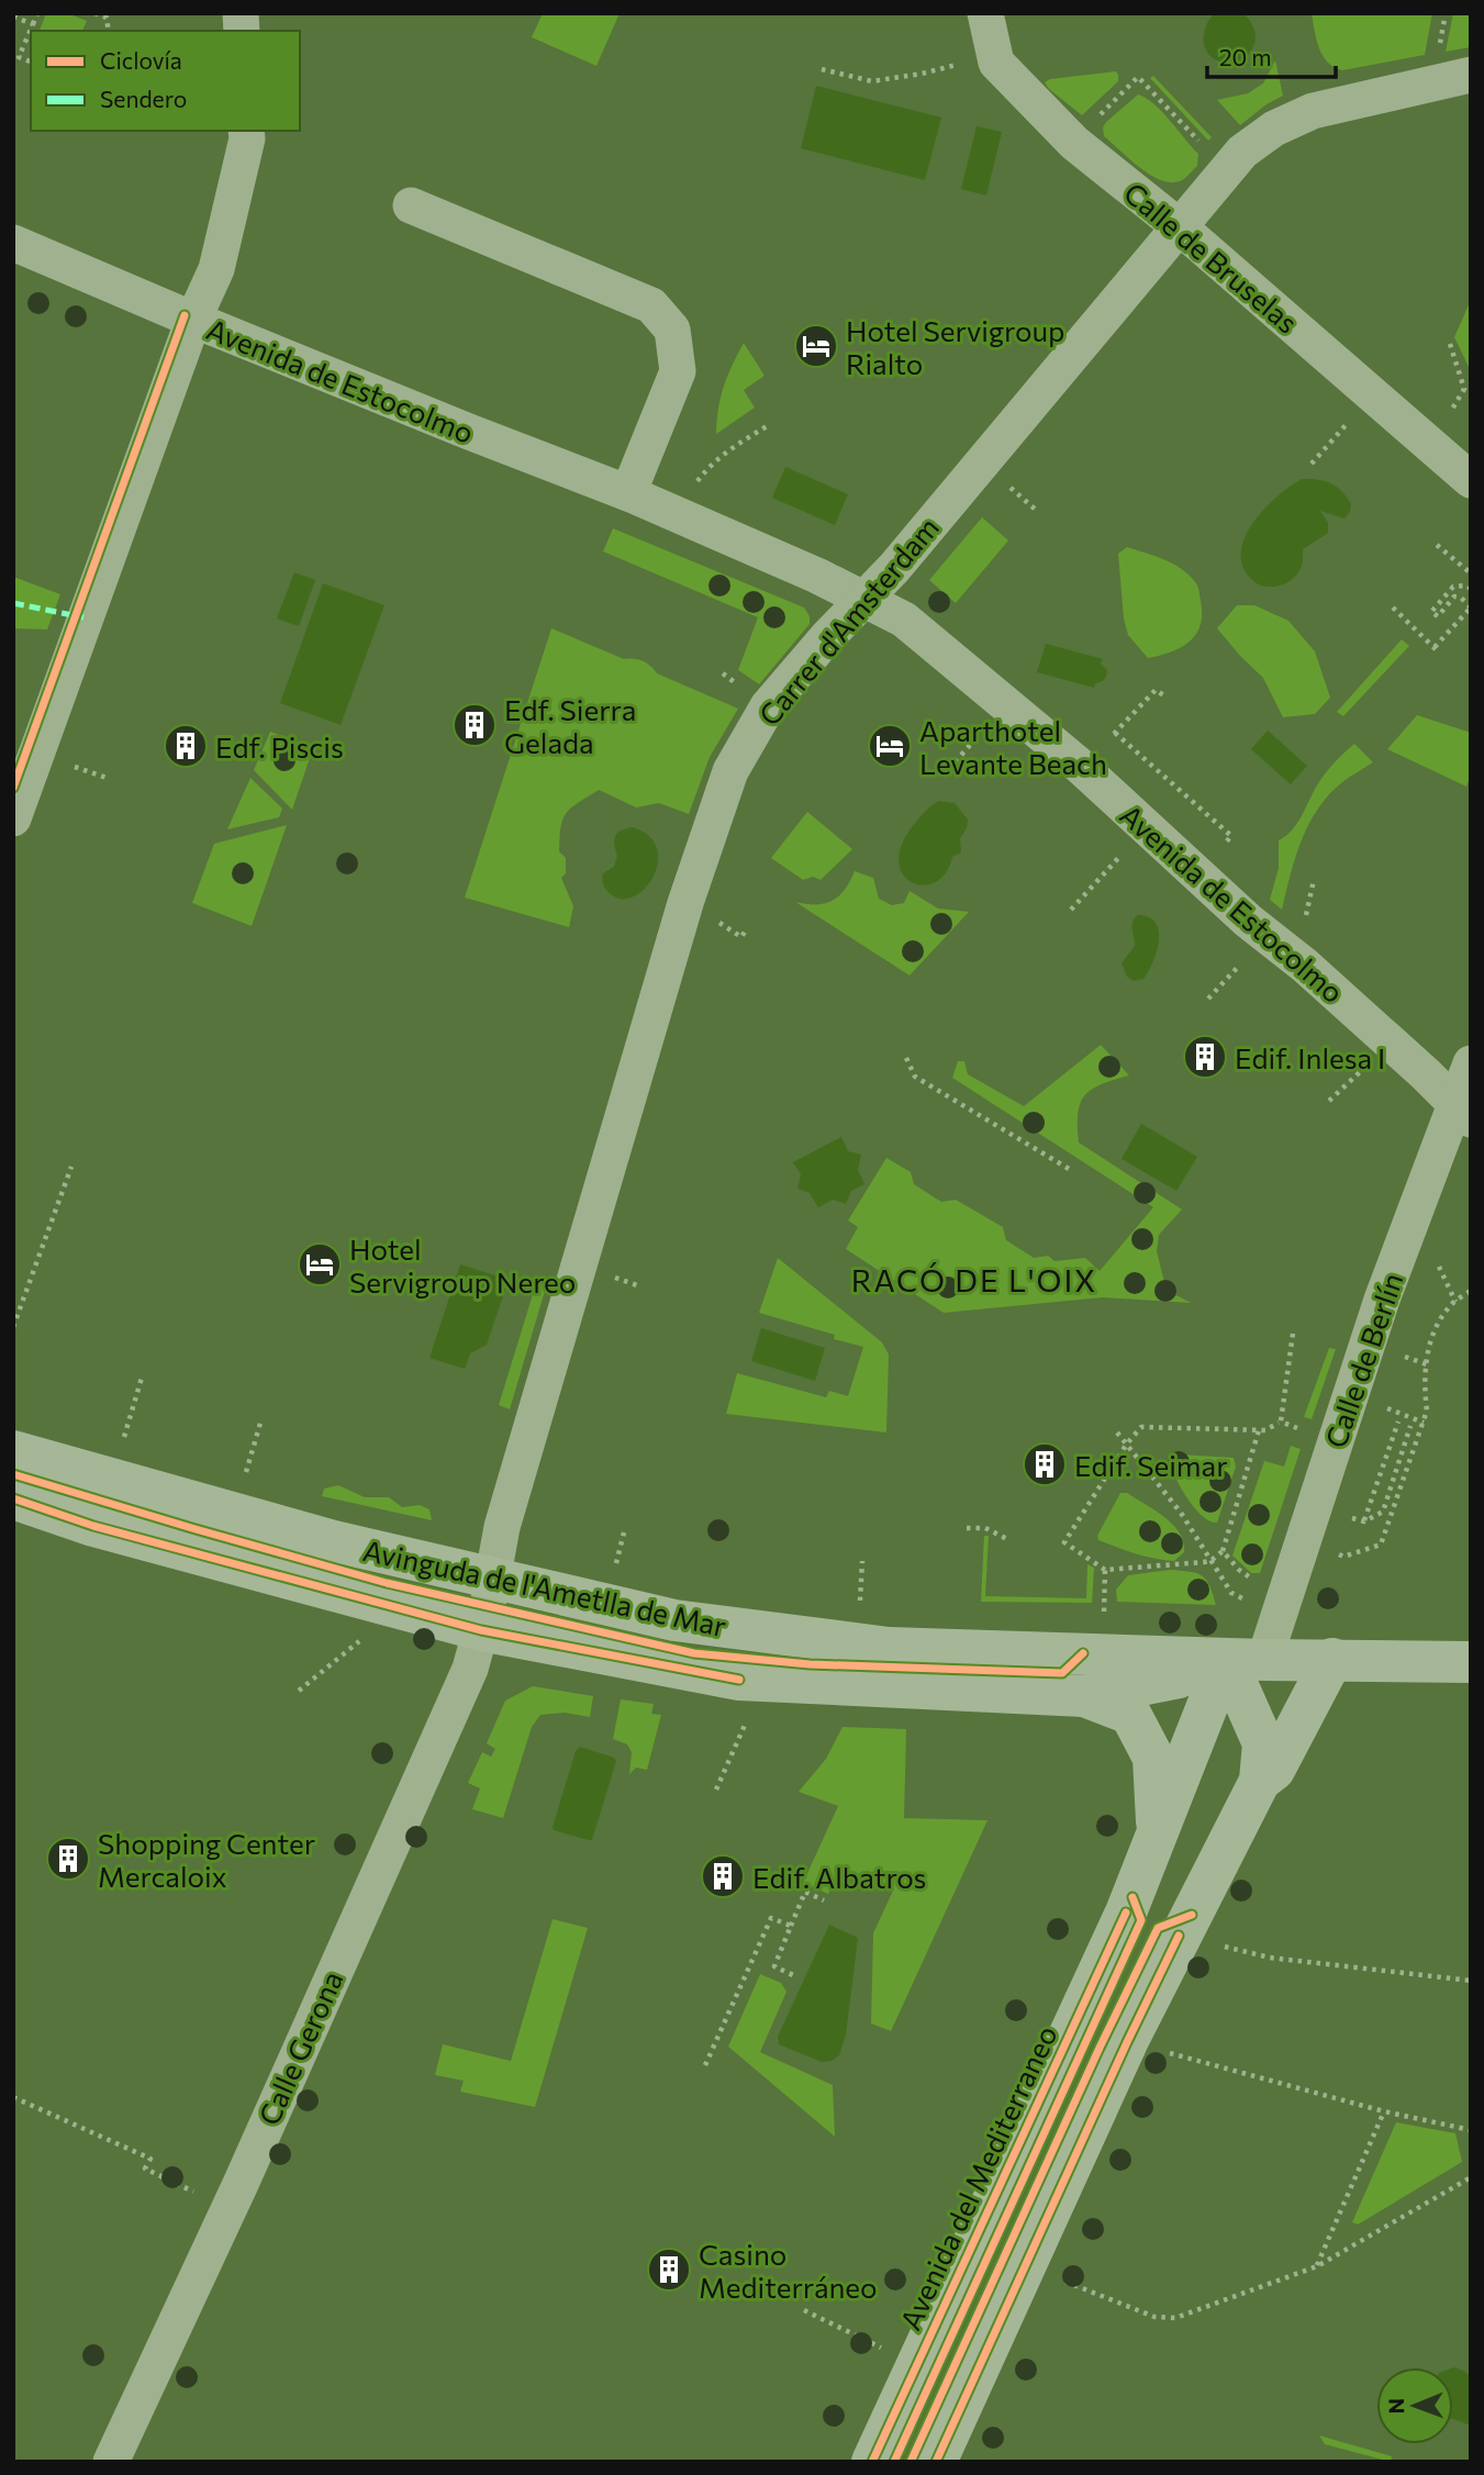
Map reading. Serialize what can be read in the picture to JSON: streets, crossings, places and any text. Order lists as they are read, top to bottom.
{
  "streets": {
    "street": [
      "Calle de Bruselas",
      "Avenida de Estocolmo",
      "Carrer d'Amsterdam",
      "Calle de Berlín",
      "Avinguda de l'Ametlla de Mar",
      "Calle Gerona",
      "Avenida del Mediterraneo"
    ]
  },
  "crossings": [
    ["Calle de Bruselas", "Carrer d'Amsterdam"],
    ["Avenida de Estocolmo", "Carrer d'Amsterdam"],
    ["Avenida de Estocolmo", "Calle de Berlín"],
    ["Carrer d'Amsterdam", "Avinguda de l'Ametlla de Mar"],
    ["Carrer d'Amsterdam", "Calle Gerona"],
    ["Calle de Berlín", "Avinguda de l'Ametlla de Mar"],
    ["Calle de Berlín", "Avenida del Mediterraneo"],
    ["Avinguda de l'Ametlla de Mar", "Calle Gerona"],
    ["Avinguda de l'Ametlla de Mar", "Avenida del Mediterraneo"]
  ],
  "districts": ["RACÓ DE L'OIX"],
  "places": {
    "hotel": ["Hotel Servigroup Rialto", "Aparthotel Levante Beach", "Hotel Servigroup Nereo"],
    "building": [
      "Edf. Sierra Gelada",
      "Edf. Piscis",
      "Edif. Inlesa I",
      "Edif. Seimar",
      "Shopping Center Mercaloix",
      "Edif. Albatros",
      "Casino Mediterráneo"
    ]
  },
  "legend": ["Ciclovía", "Sendero"],
  "scale_bar": "20 m",
  "north": "left"
}
